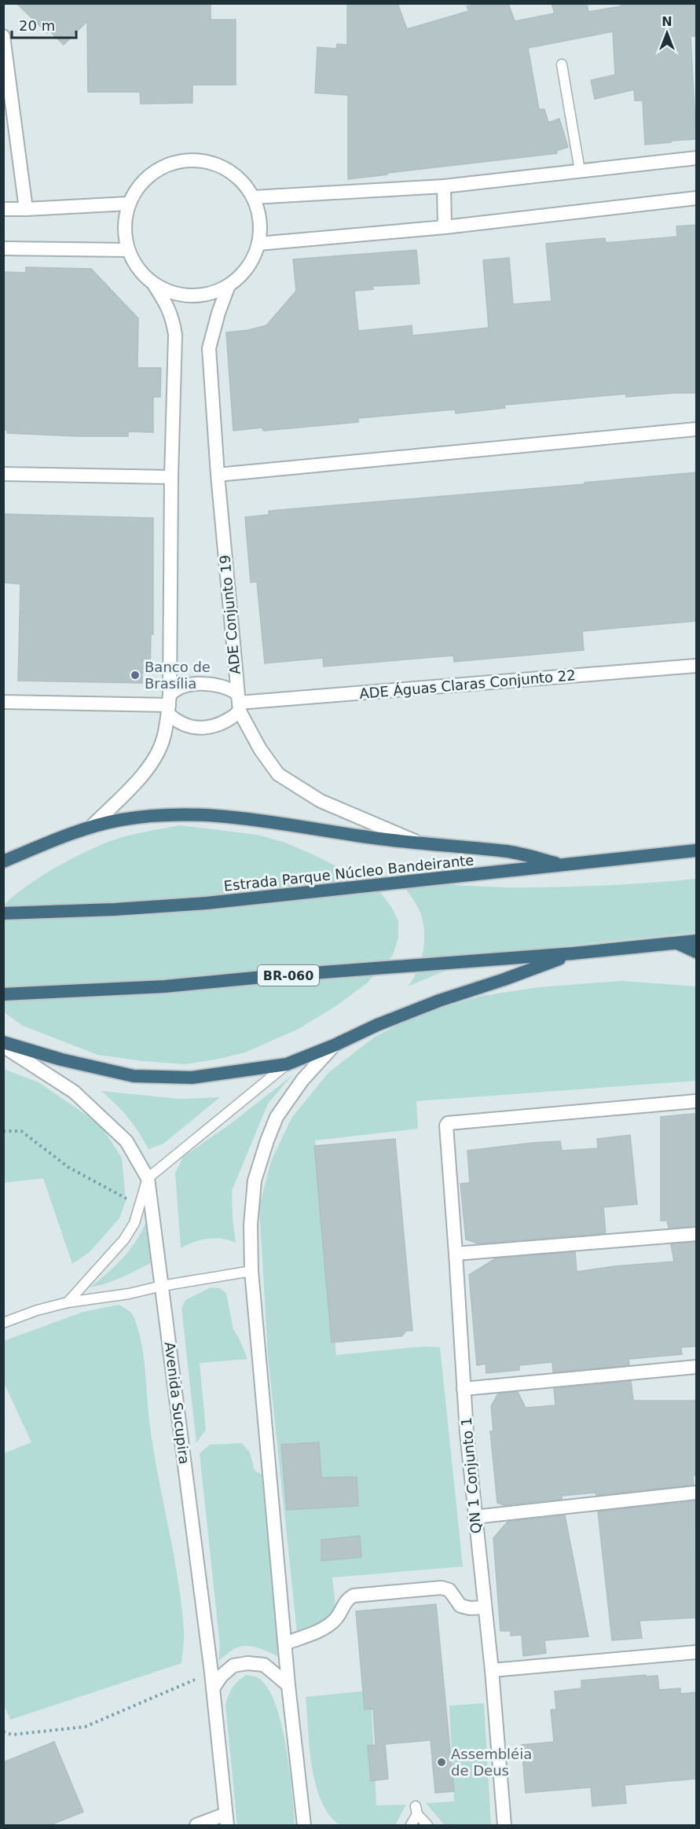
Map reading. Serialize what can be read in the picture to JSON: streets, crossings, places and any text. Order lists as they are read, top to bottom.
{
  "streets": {
    "highway": ["Estrada Parque Núcleo Bandeirante", "BR-060"],
    "street": [
      "ADE Conjunto 19",
      "ADE Águas Claras Conjunto 22",
      "Avenida Sucupira",
      "QN 1 Conjunto 1"
    ]
  },
  "crossings": [
    ["ADE Conjunto 19", "ADE Águas Claras Conjunto 22"]
  ],
  "places": ["Banco de Brasília", "Assembléia de Deus"],
  "scale_bar": "20 m",
  "north": "top"
}
